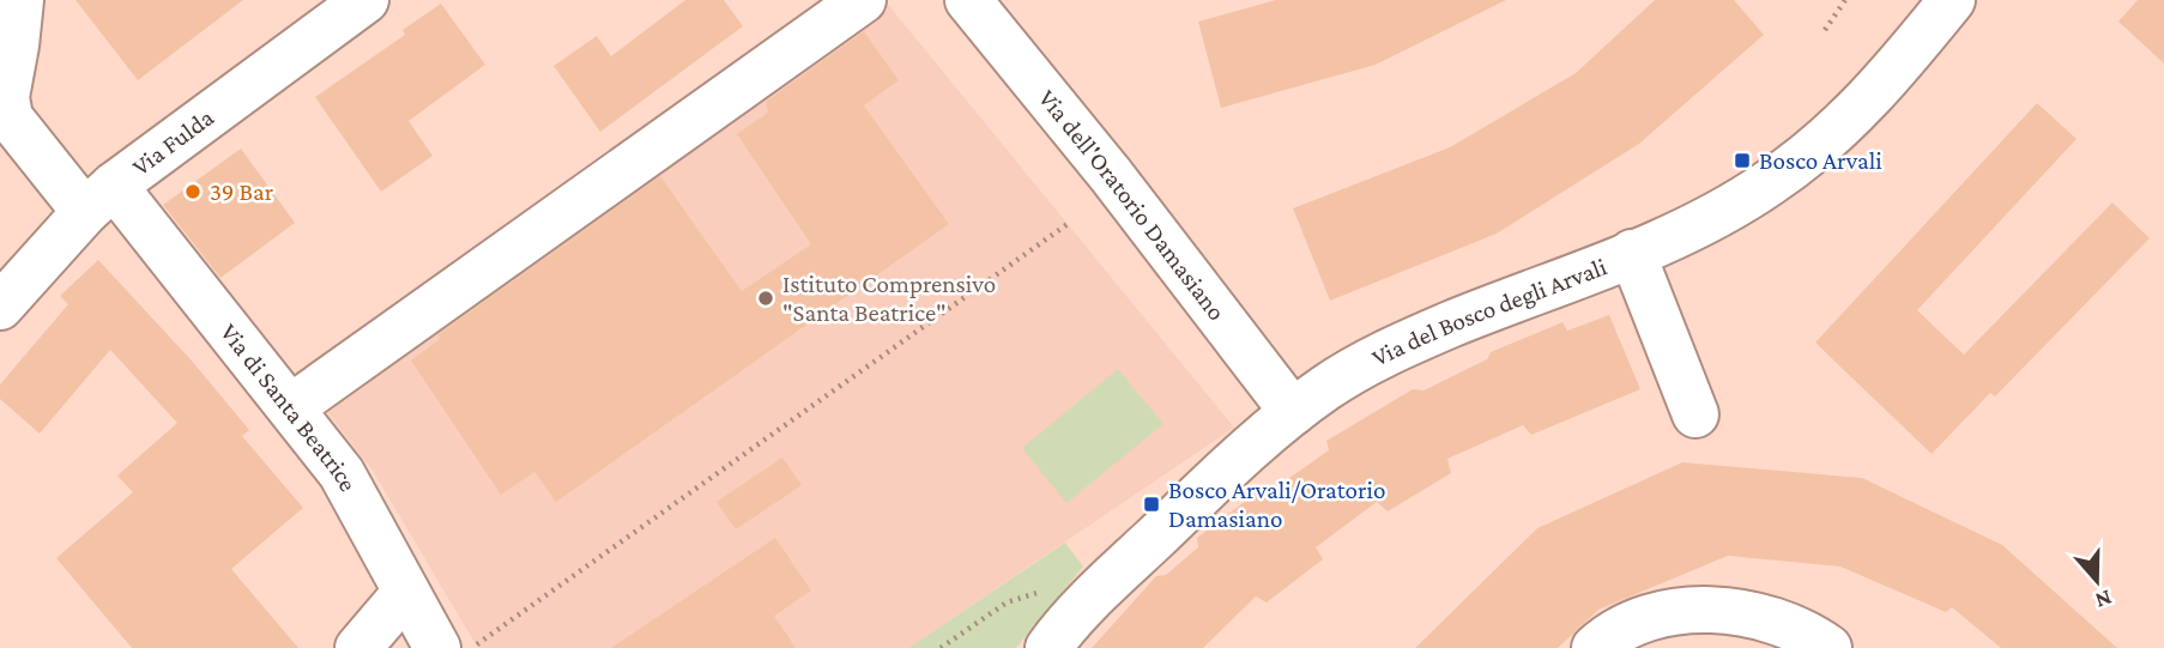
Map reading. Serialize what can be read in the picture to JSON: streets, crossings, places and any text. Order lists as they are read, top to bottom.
{
  "streets": {
    "street": [
      "Via Fulda",
      "Via dell'Oratorio Damasiano",
      "Via del Bosco degli Arvali",
      "Via di Santa Beatrice"
    ]
  },
  "crossings": [
    ["Via Fulda", "Via di Santa Beatrice"],
    ["Via dell'Oratorio Damasiano", "Via del Bosco degli Arvali"]
  ],
  "places": {
    "transit": ["Bosco Arvali", "Bosco Arvali/Oratorio Damasiano"],
    "other": ["39 Bar", "Istituto Comprensivo \"Santa Beatrice\""]
  },
  "north": "bottom"
}
